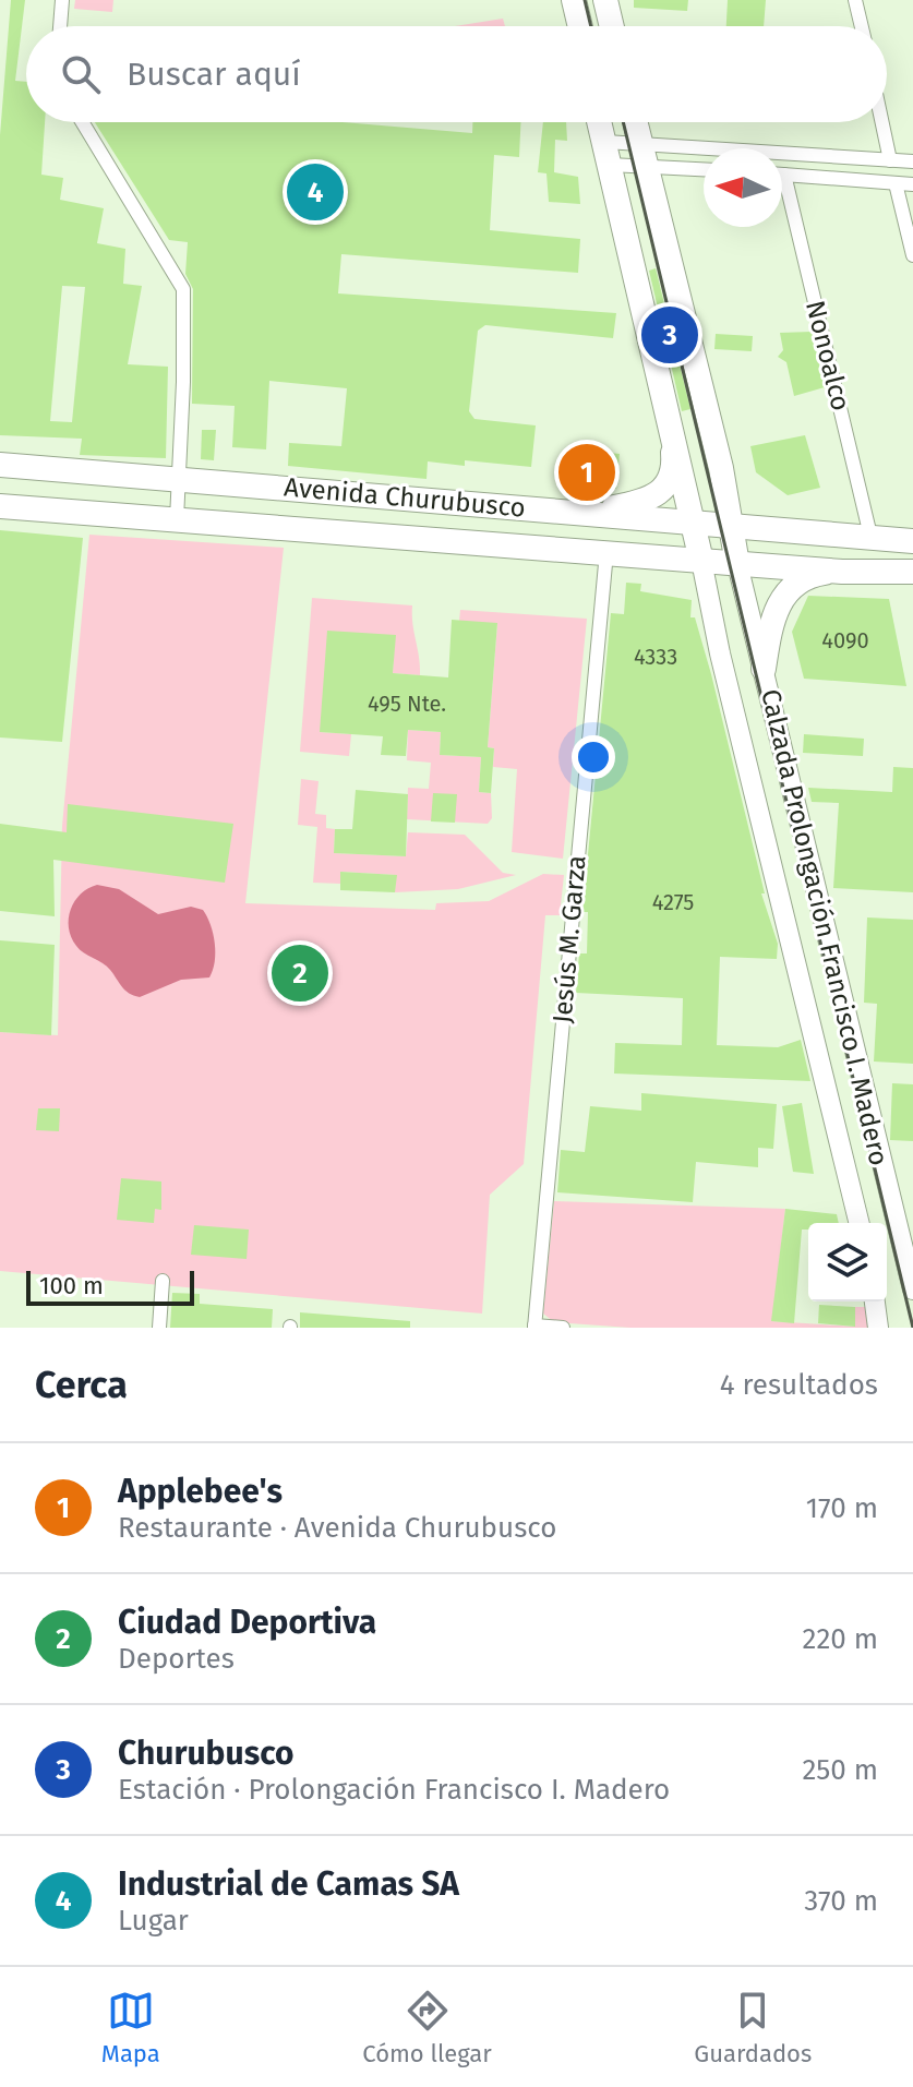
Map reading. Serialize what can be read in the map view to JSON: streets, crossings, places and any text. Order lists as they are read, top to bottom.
{
  "streets": {
    "highway": ["Avenida Churubusco"],
    "main road": ["Calzada Prolongación Francisco I. Madero"],
    "street": ["Nonoalco", "Jesús M. Garza"]
  },
  "crossings": [
    ["Nonoalco", "Avenida Churubusco"],
    ["Avenida Churubusco", "Calzada Prolongación Francisco I. Madero"],
    ["Avenida Churubusco", "Jesús M. Garza"]
  ],
  "house_numbers": [
    "4090",
    "4333",
    "495 Nte.",
    "4275"
  ],
  "scale_bar": "100 m",
  "north": "left",
  "page": {
    "search": "Buscar aquí",
    "pins": [
      "4",
      "3",
      "1",
      "2"
    ],
    "scale": "100 m",
    "heading": ["Cerca", "4 resultados"],
    "list": [
      {
        "mark": "1",
        "name": "Applebee's",
        "note": "Restaurante · Avenida Churubusco",
        "value": "170 m"
      },
      {
        "mark": "2",
        "name": "Ciudad Deportiva",
        "note": "Deportes",
        "value": "220 m"
      },
      {
        "mark": "3",
        "name": "Churubusco",
        "note": "Estación · Prolongación Francisco I. Madero",
        "value": "250 m"
      },
      {
        "mark": "4",
        "name": "Industrial de Camas SA",
        "note": "Lugar",
        "value": "370 m"
      }
    ],
    "nav": ["Mapa", "Cómo llegar", "Guardados"]
  }
}
